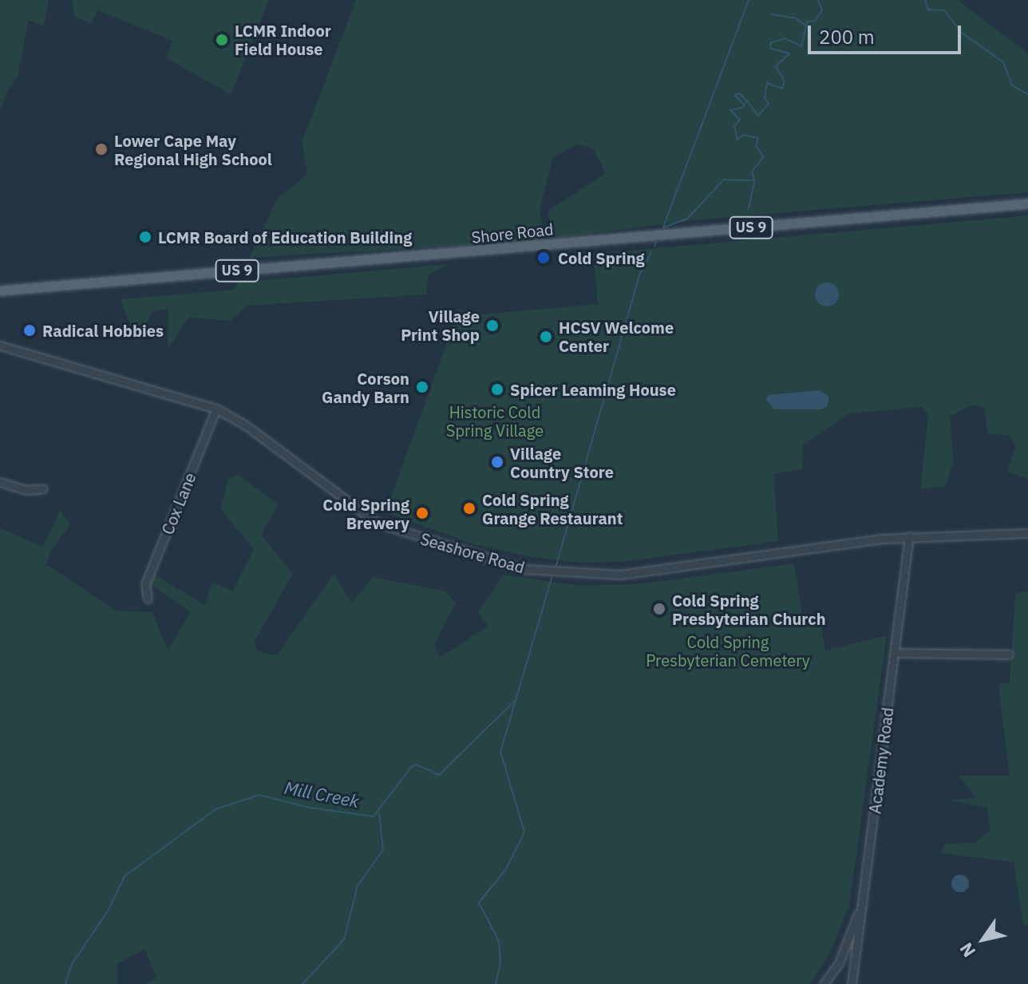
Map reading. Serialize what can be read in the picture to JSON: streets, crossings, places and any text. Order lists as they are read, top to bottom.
{
  "streets": {
    "main road": ["US 9", "Shore Road"],
    "street": ["Cox Lane", "Seashore Road", "Academy Road"]
  },
  "crossings": [
    ["Cox Lane", "Seashore Road"],
    ["Seashore Road", "Academy Road"]
  ],
  "water": ["Mill Creek"],
  "parks": ["Historic Cold Spring Village", "Cold Spring Presbyterian Cemetery"],
  "places": [
    "LCMR Indoor Field House",
    "Lower Cape May Regional High School",
    "LCMR Board of Education Building",
    "Cold Spring",
    "Village Print Shop",
    "Radical Hobbies",
    "HCSV Welcome Center",
    "Corson Gandy Barn",
    "Spicer Leaming House",
    "Village Country Store",
    "Cold Spring Grange Restaurant",
    "Cold Spring Brewery",
    "Cold Spring Presbyterian Church"
  ],
  "scale_bar": "200 m",
  "north": "bottom left"
}
